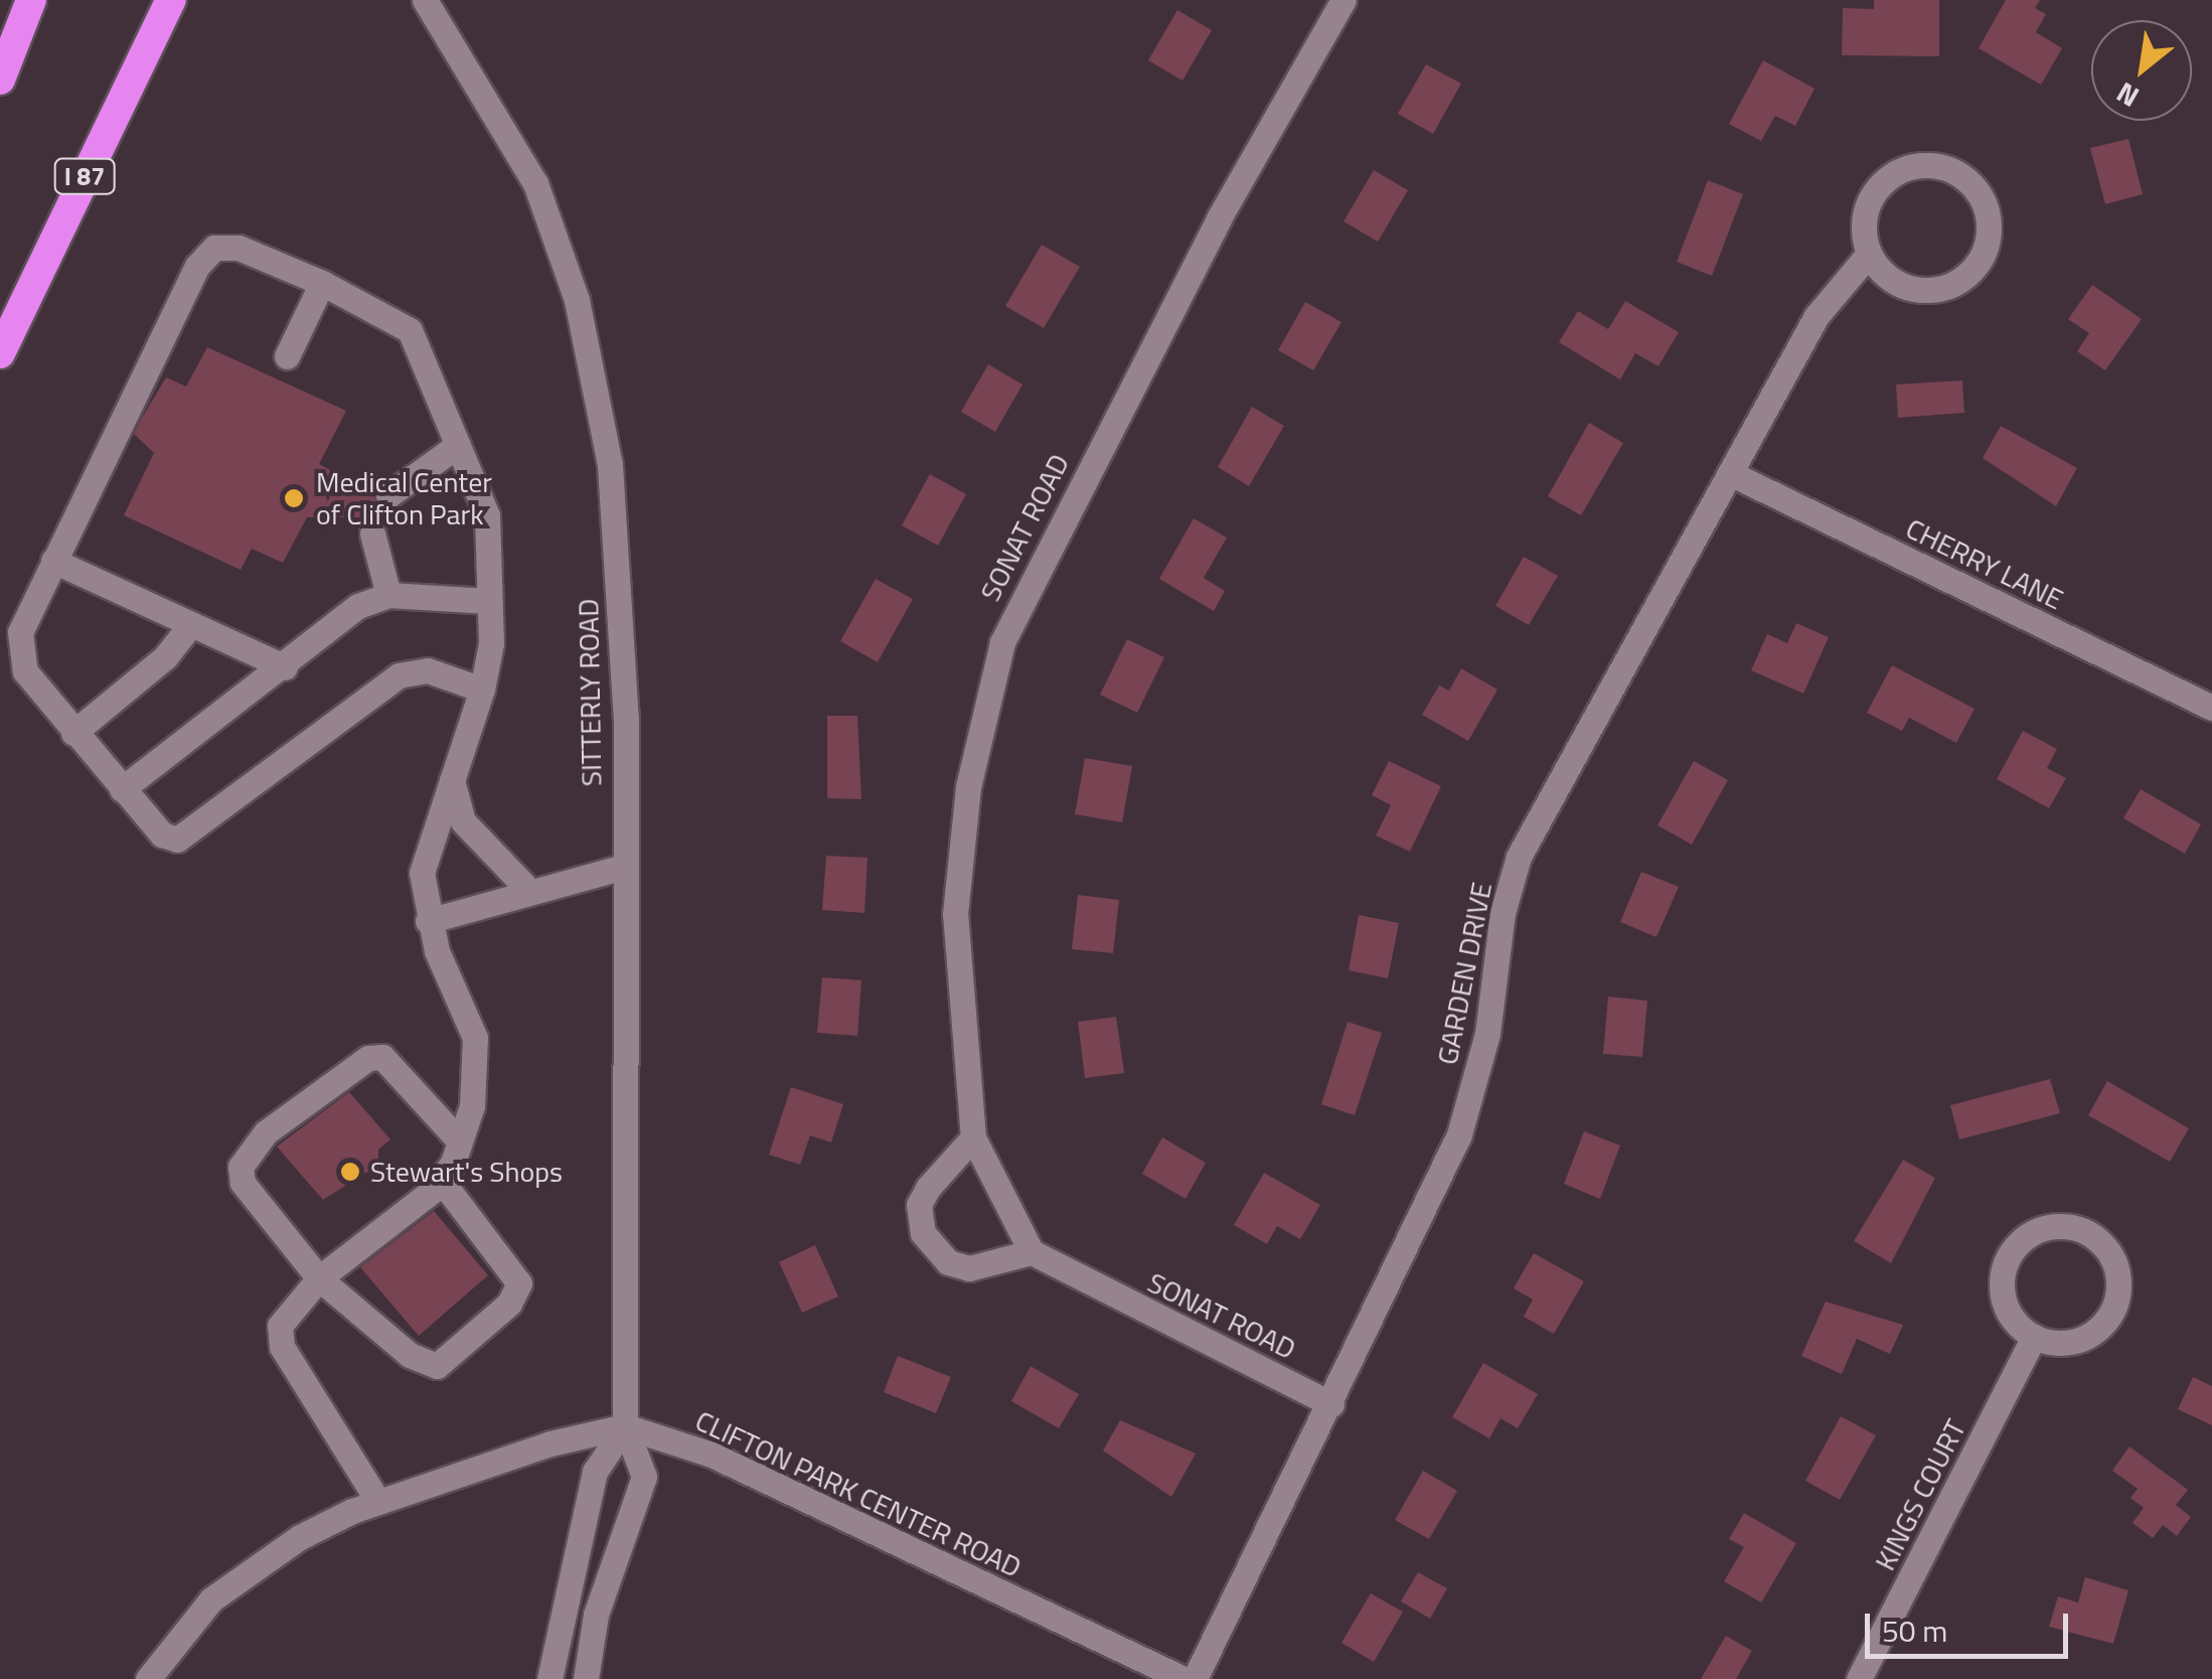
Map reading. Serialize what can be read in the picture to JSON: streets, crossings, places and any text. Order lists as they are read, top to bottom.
{
  "streets": {
    "highway": ["I 87"],
    "street": [
      "SONAT ROAD",
      "CHERRY LANE",
      "SITTERLY ROAD",
      "GARDEN DRIVE",
      "CLIFTON PARK CENTER ROAD",
      "KINGS COURT"
    ]
  },
  "crossings": [
    ["SONAT ROAD", "GARDEN DRIVE"],
    ["CHERRY LANE", "GARDEN DRIVE"],
    ["SITTERLY ROAD", "CLIFTON PARK CENTER ROAD"]
  ],
  "places": ["Medical Center of Clifton Park", "Stewart's Shops"],
  "scale_bar": "50 m",
  "north": "bottom left"
}
